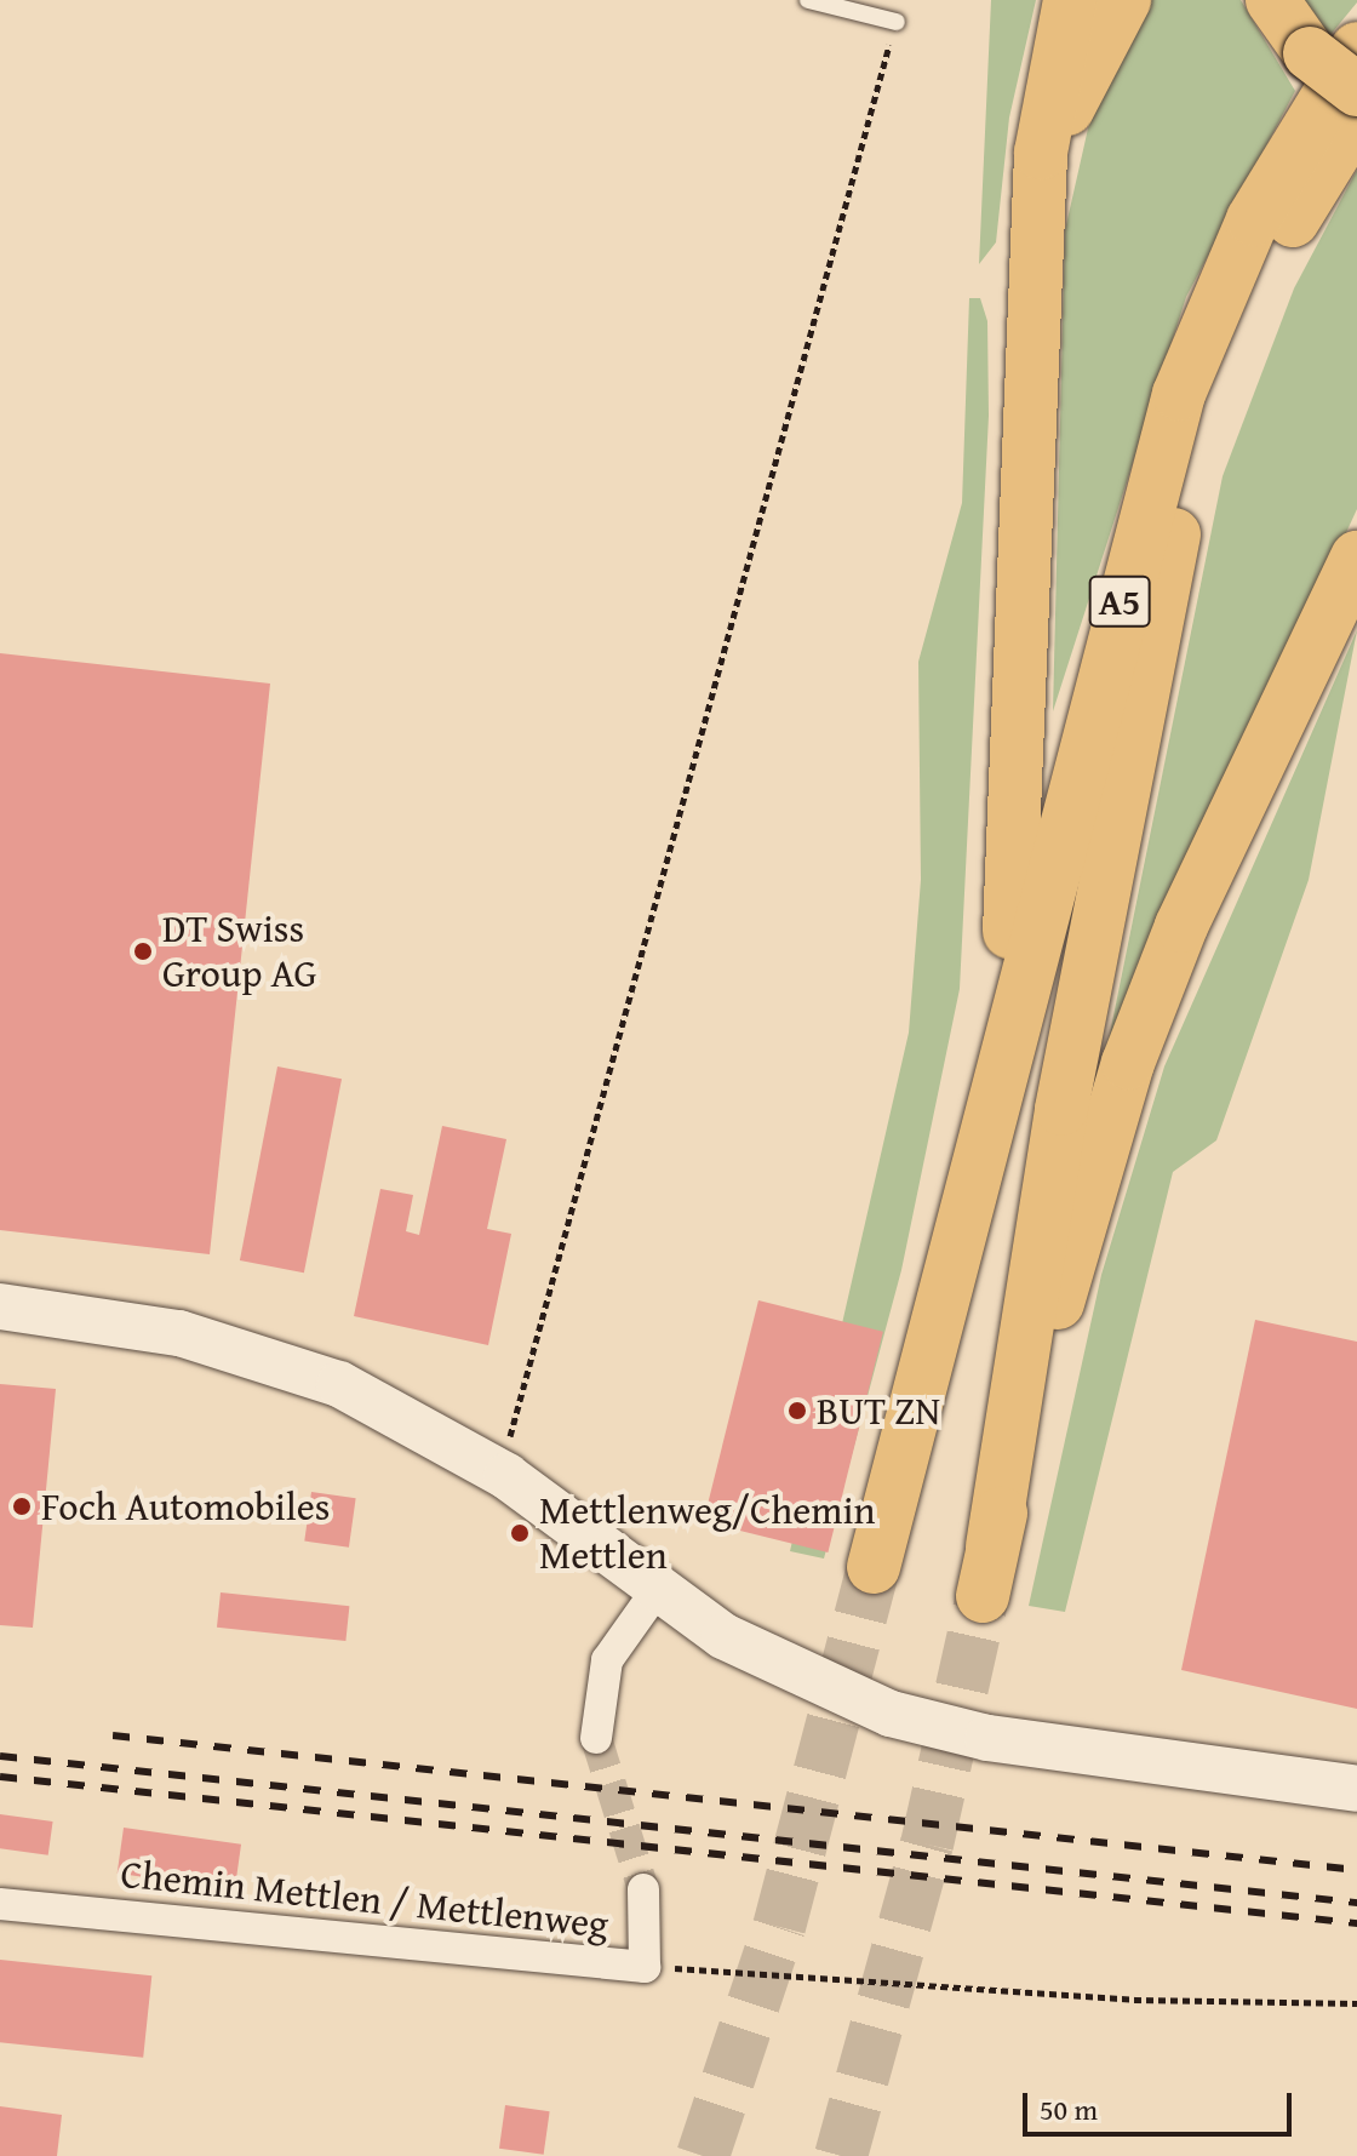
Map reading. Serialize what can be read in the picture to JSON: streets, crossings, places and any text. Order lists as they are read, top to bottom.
{
  "streets": {
    "highway": ["A5"],
    "street": ["Chemin Mettlen / Mettlenweg"]
  },
  "places": [
    "DT Swiss Group AG",
    "BUT ZN",
    "Foch Automobiles",
    "Mettlenweg/Chemin Mettlen"
  ],
  "scale_bar": "50 m"
}
